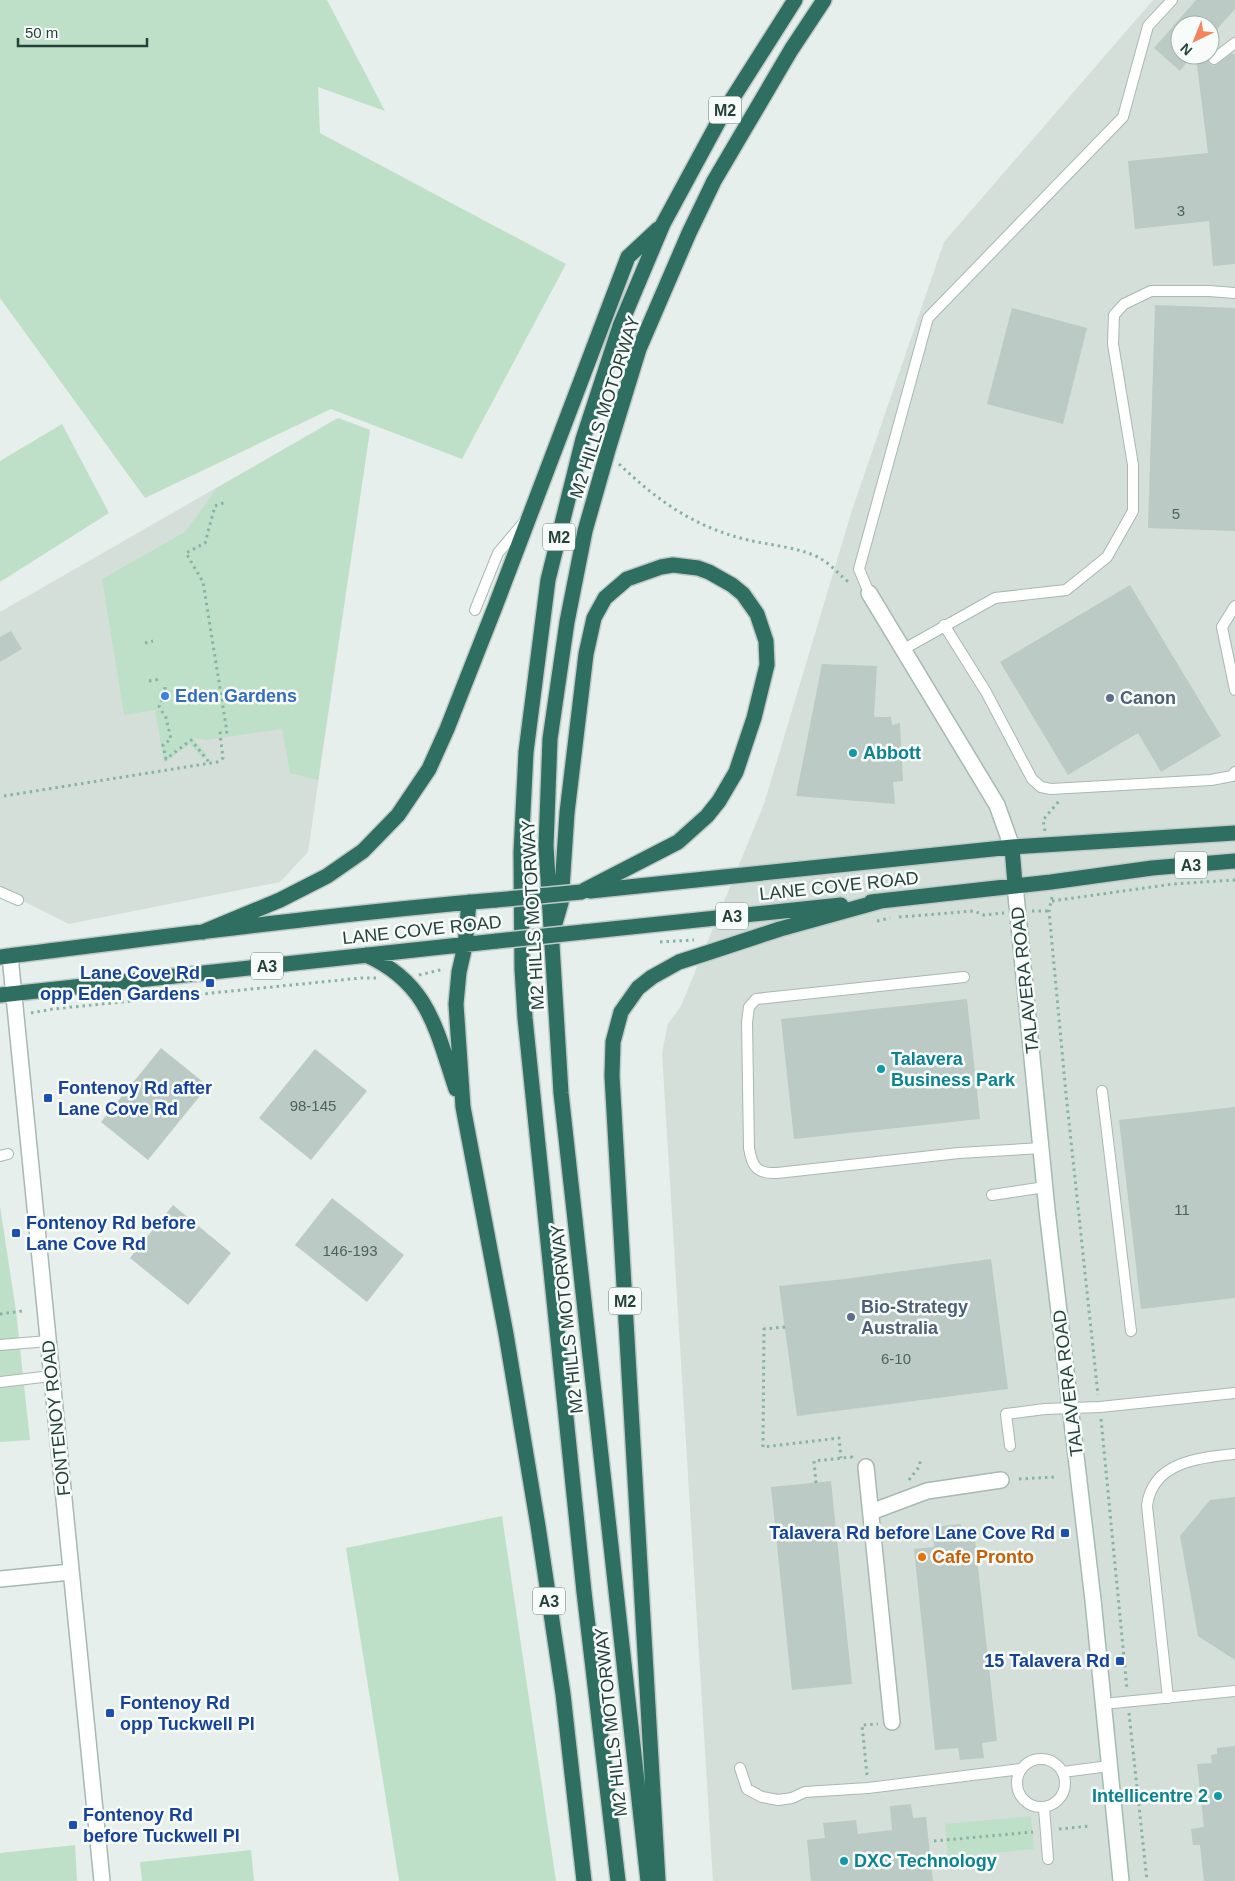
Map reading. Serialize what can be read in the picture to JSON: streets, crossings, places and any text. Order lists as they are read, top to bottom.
{
  "streets": {
    "highway": [
      "M2",
      "M2 HILLS MOTORWAY",
      "A3",
      "LANE COVE ROAD"
    ],
    "street": ["TALAVERA ROAD", "FONTENOY ROAD"]
  },
  "crossings": [
    ["M2", "M2 HILLS MOTORWAY"],
    ["M2", "LANE COVE ROAD"],
    ["A3", "LANE COVE ROAD"],
    ["LANE COVE ROAD", "TALAVERA ROAD"],
    ["LANE COVE ROAD", "FONTENOY ROAD"]
  ],
  "places": {
    "other": [
      "Eden Gardens",
      "Canon",
      "Abbott",
      "Talavera Business Park",
      "Bio-Strategy Australia",
      "Cafe Pronto",
      "Intellicentre 2",
      "DXC Technology"
    ],
    "transit": [
      "Lane Cove Rd opp Eden Gardens",
      "Fontenoy Rd after Lane Cove Rd",
      "Fontenoy Rd before Lane Cove Rd",
      "Talavera Rd before Lane Cove Rd",
      "15 Talavera Rd",
      "Fontenoy Rd opp Tuckwell Pl",
      "Fontenoy Rd before Tuckwell Pl"
    ]
  },
  "house_numbers": [
    "3",
    "5",
    "98-145",
    "11",
    "146-193",
    "6-10"
  ],
  "scale_bar": "50 m",
  "north": "bottom left"
}
